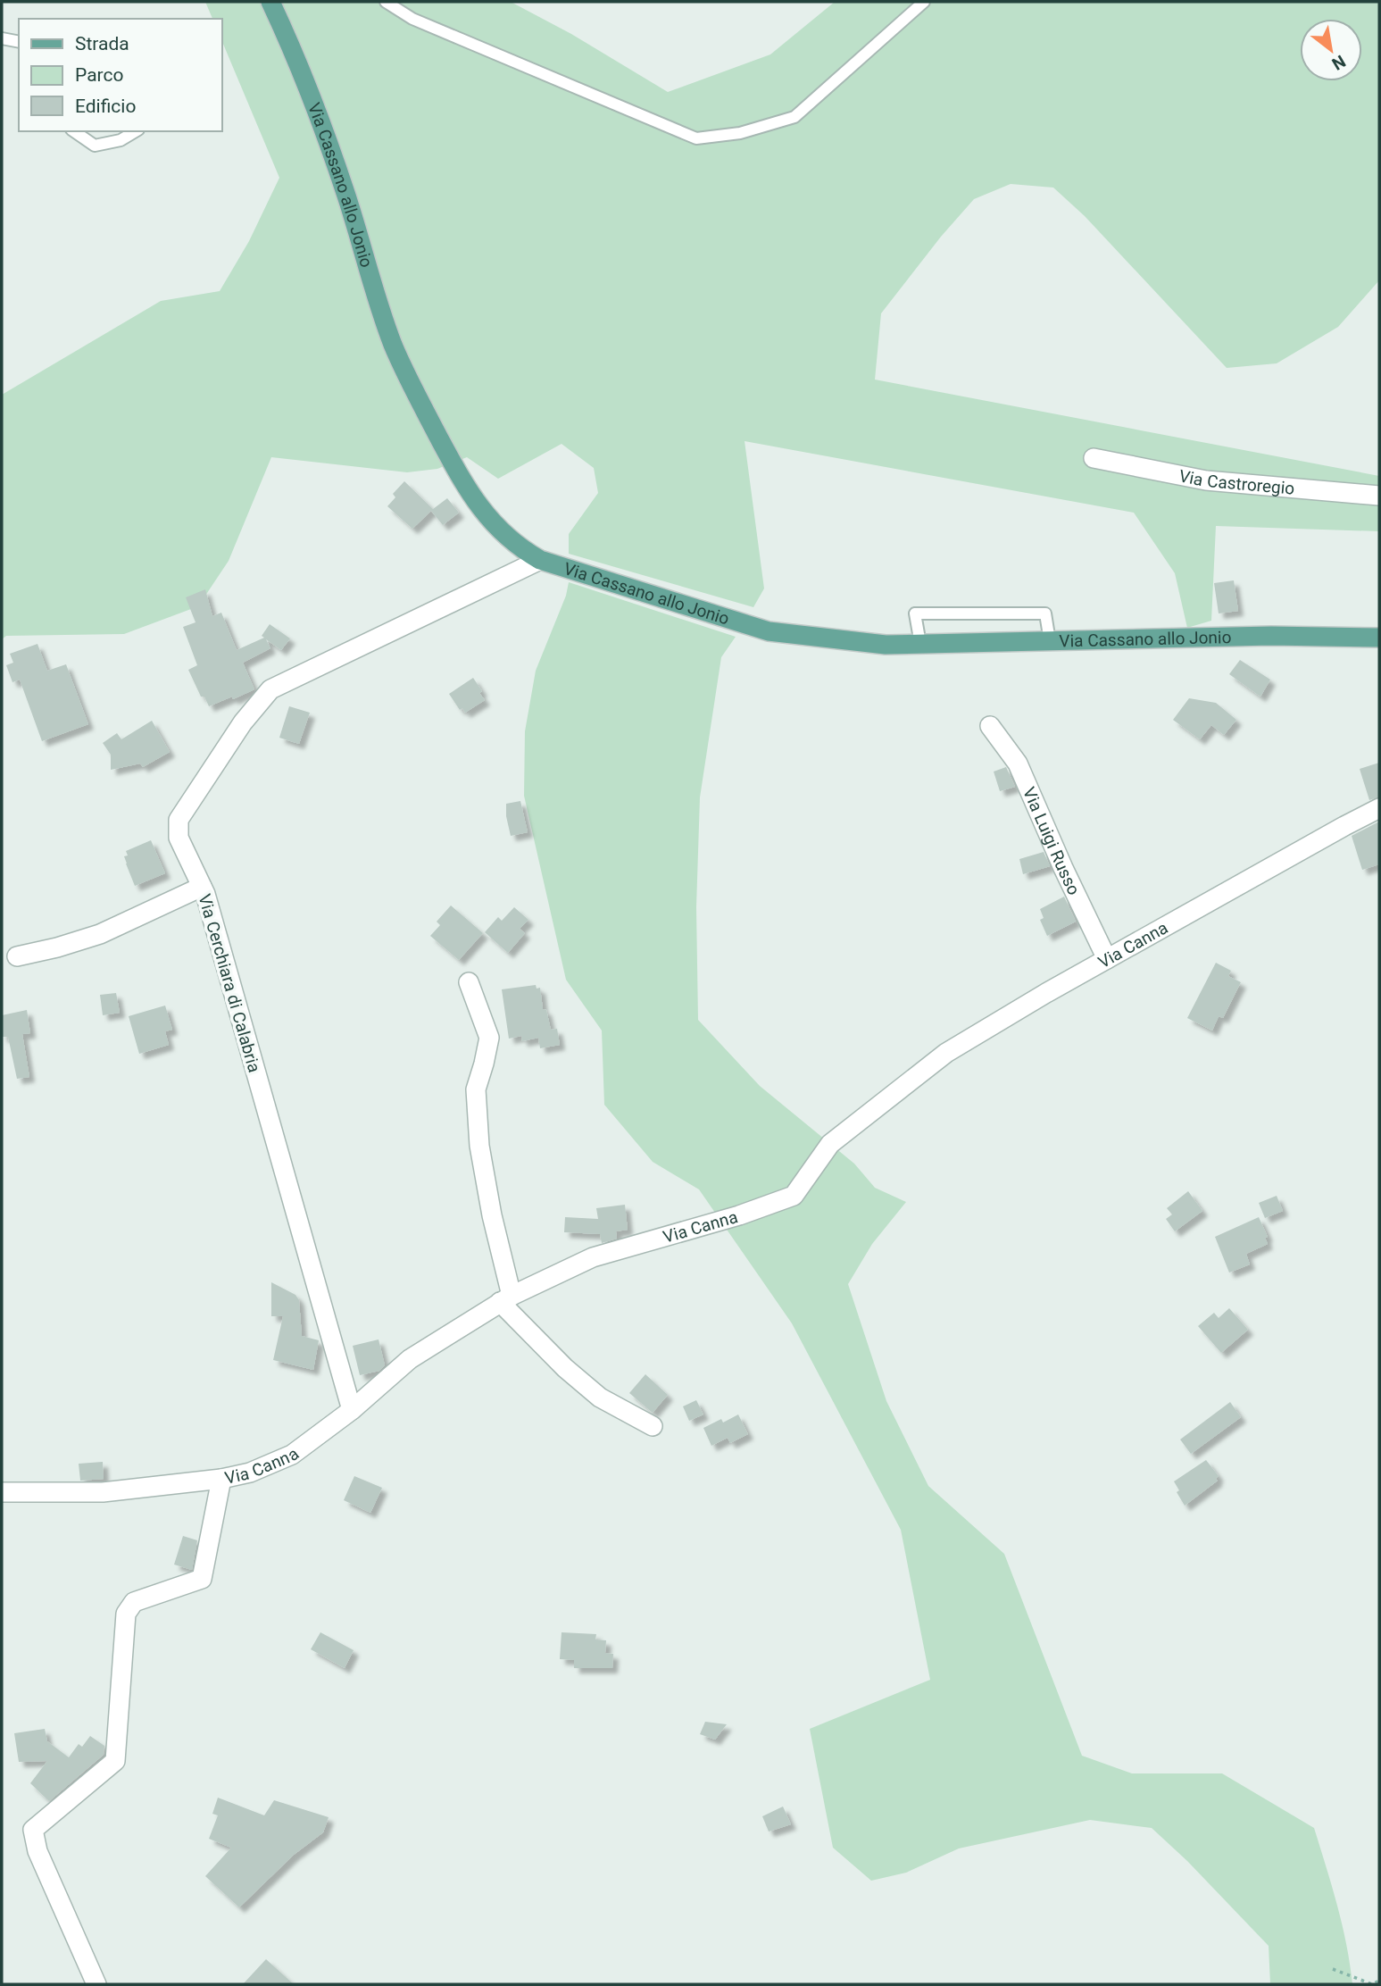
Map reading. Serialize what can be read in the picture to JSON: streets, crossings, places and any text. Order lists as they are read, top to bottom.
{
  "streets": {
    "main road": ["Via Cassano allo Jonio"],
    "street": [
      "Via Castroregio",
      "Via Luigi Russo",
      "Via Canna",
      "Via Cerchiara di Calabria"
    ]
  },
  "crossings": [
    ["Via Cassano allo Jonio", "Via Cerchiara di Calabria"],
    ["Via Luigi Russo", "Via Canna"],
    ["Via Canna", "Via Cerchiara di Calabria"]
  ],
  "legend": ["Strada", "Parco", "Edificio"],
  "north": "bottom right"
}
